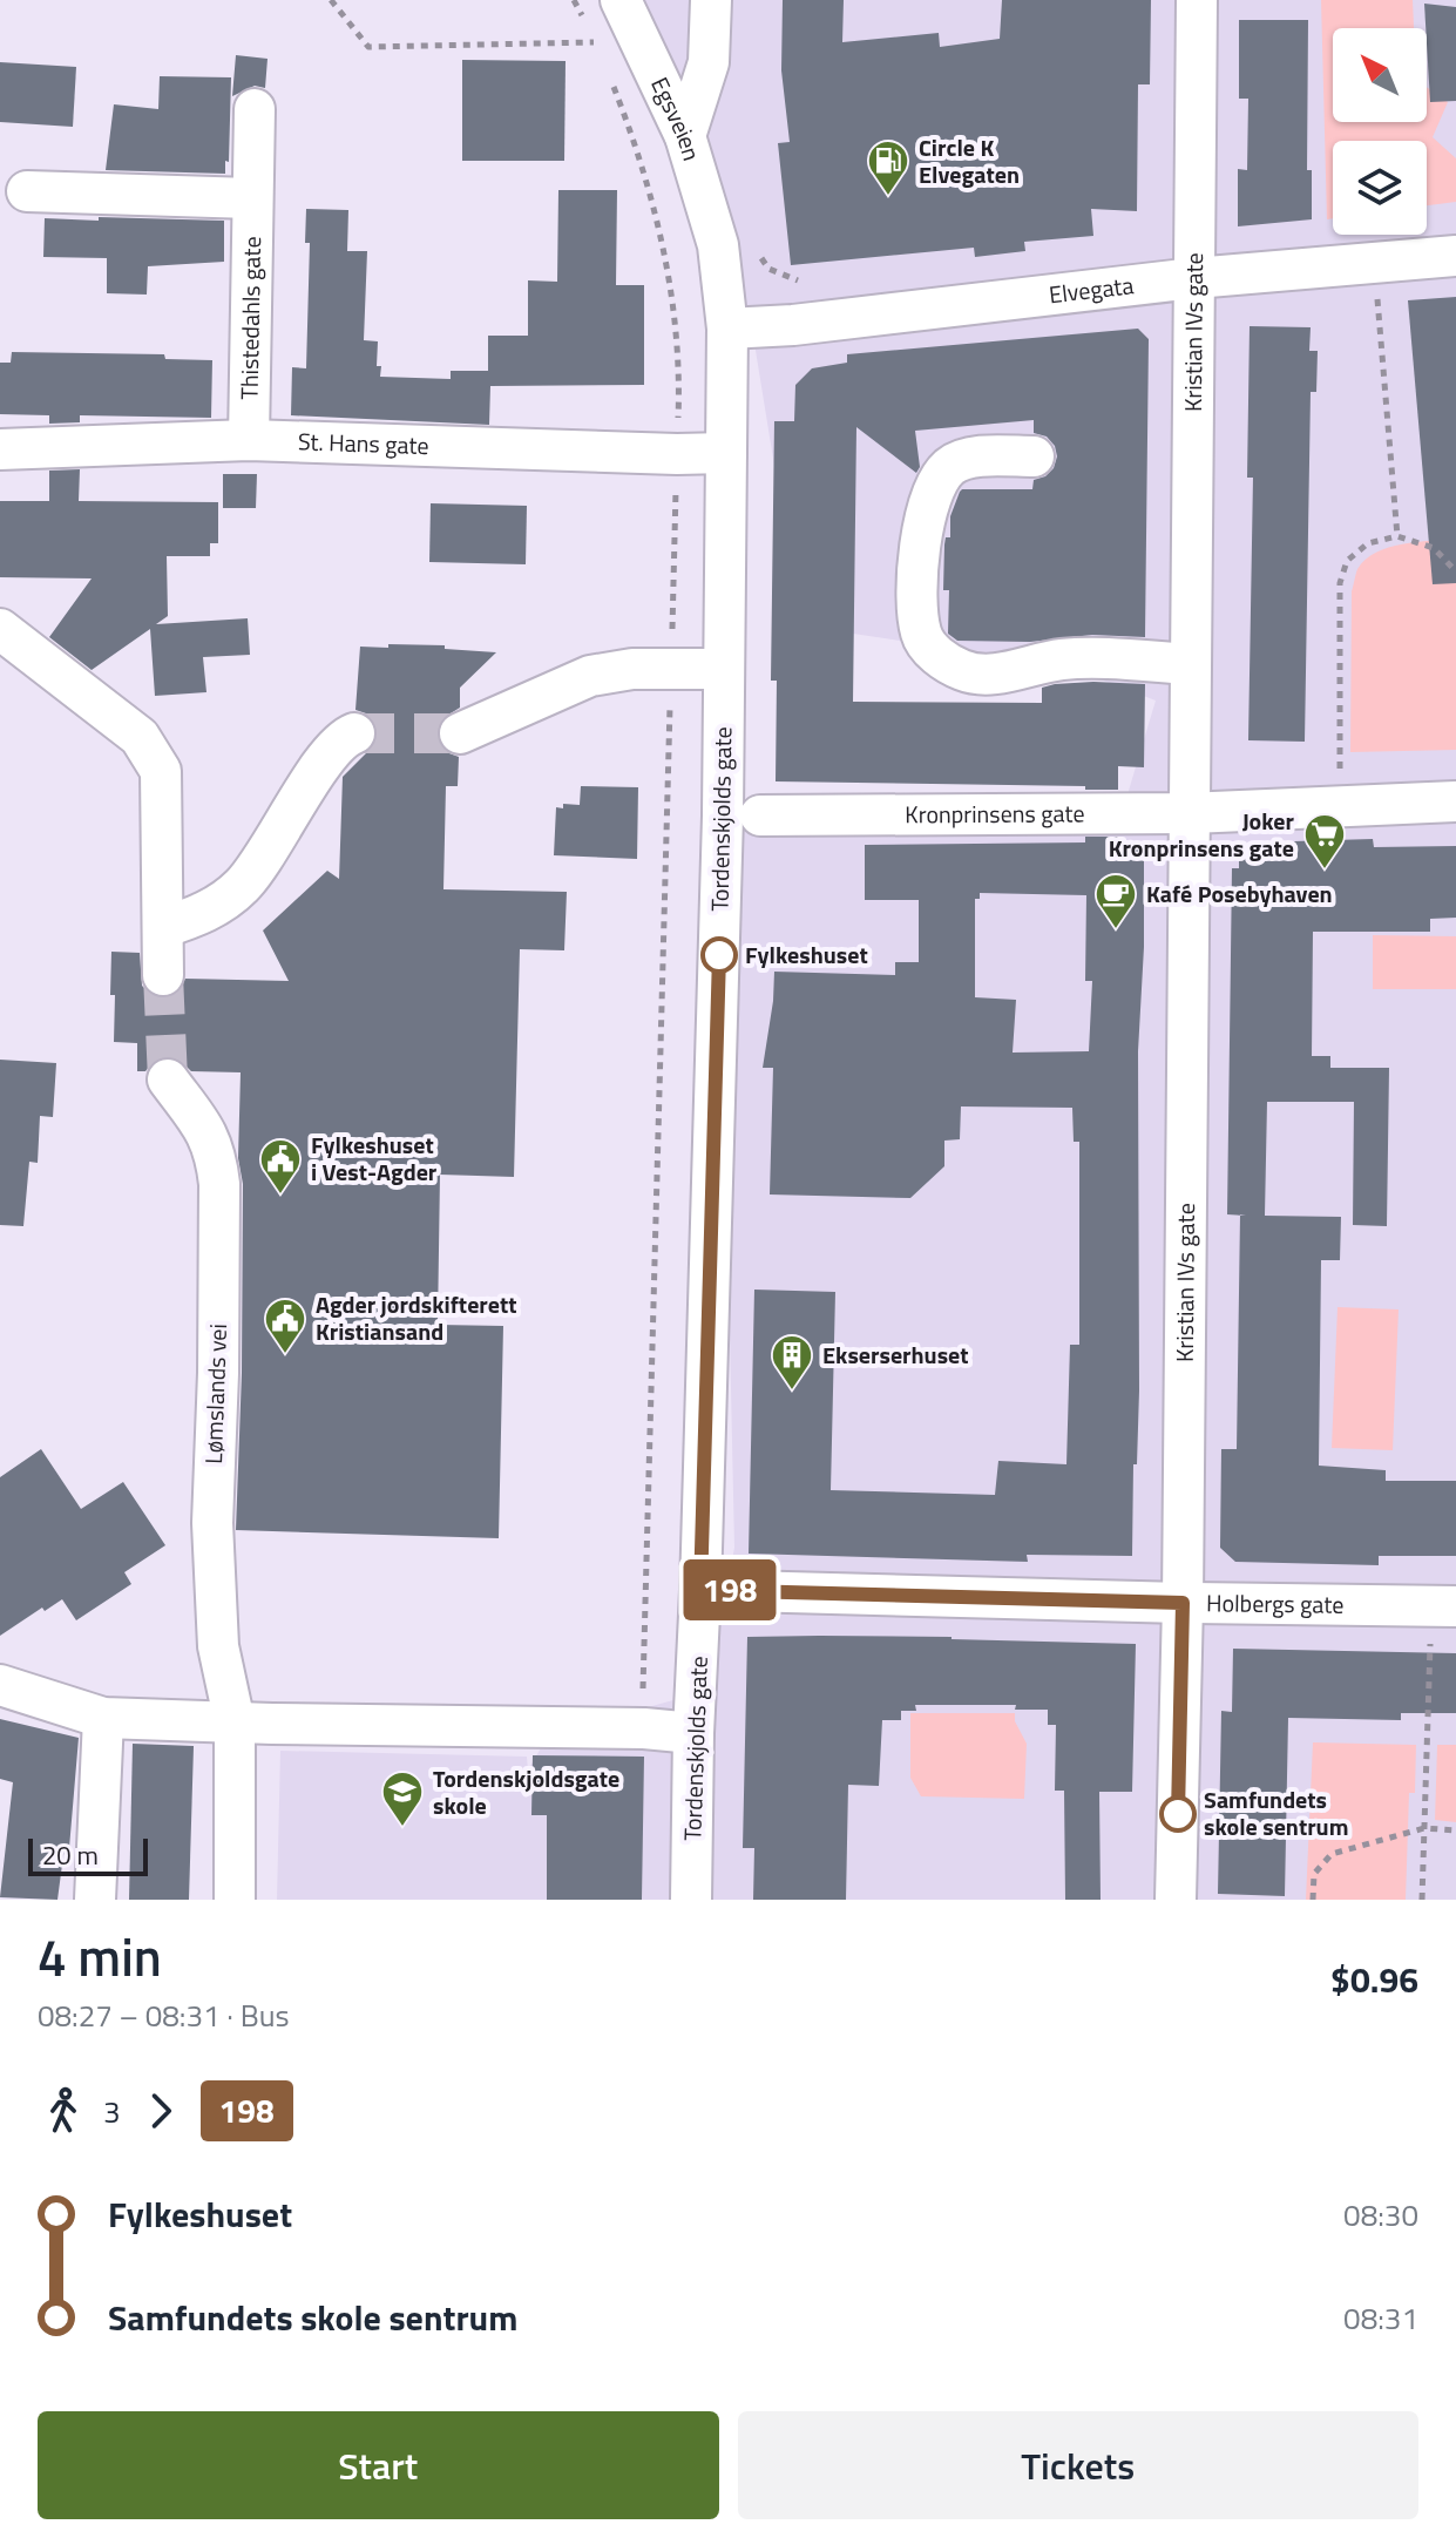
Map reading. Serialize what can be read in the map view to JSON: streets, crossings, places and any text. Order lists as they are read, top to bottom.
{
  "streets": {
    "street": [
      "Egsveien",
      "Elvegata",
      "Thistedahls gate",
      "Kristian IVs gate",
      "St. Hans gate",
      "Kronprinsens gate",
      "Tordenskjolds gate",
      "Lømslands vei",
      "Holbergs gate"
    ]
  },
  "crossings": [
    ["Egsveien", "Tordenskjolds gate"],
    ["Elvegata", "Kristian IVs gate"],
    ["Elvegata", "Tordenskjolds gate"],
    ["Thistedahls gate", "St. Hans gate"],
    ["Kristian IVs gate", "Kronprinsens gate"],
    ["Kristian IVs gate", "Holbergs gate"],
    ["St. Hans gate", "Tordenskjolds gate"],
    ["Tordenskjolds gate", "Holbergs gate"]
  ],
  "places": {
    "fuel station": ["Circle K Elvegaten"],
    "supermarket": ["Joker Kronprinsens gate"],
    "cafe": ["Kafé Posebyhaven"],
    "other": ["Fylkeshuset", "Samfundets skole sentrum"],
    "public building": ["Fylkeshuset i Vest-Agder", "Agder jordskifterett Kristiansand"],
    "building": ["Ekserserhuset"],
    "school or university": ["Tordenskjoldsgate skole"]
  },
  "lines": ["bus line 198"],
  "scale_bar": "20 m",
  "north": "top left",
  "page": {
    "on_map": "198",
    "scale": "20 m",
    "heading": ["4 min", "08:27 – 08:31 · Bus", "$0.96"],
    "legs": ["3", "198"],
    "list": [
      {
        "name": "Fylkeshuset",
        "value": "08:30"
      },
      {
        "name": "Samfundets skole sentrum",
        "value": "08:31"
      }
    ],
    "buttons": ["Start", "Tickets"]
  }
}
